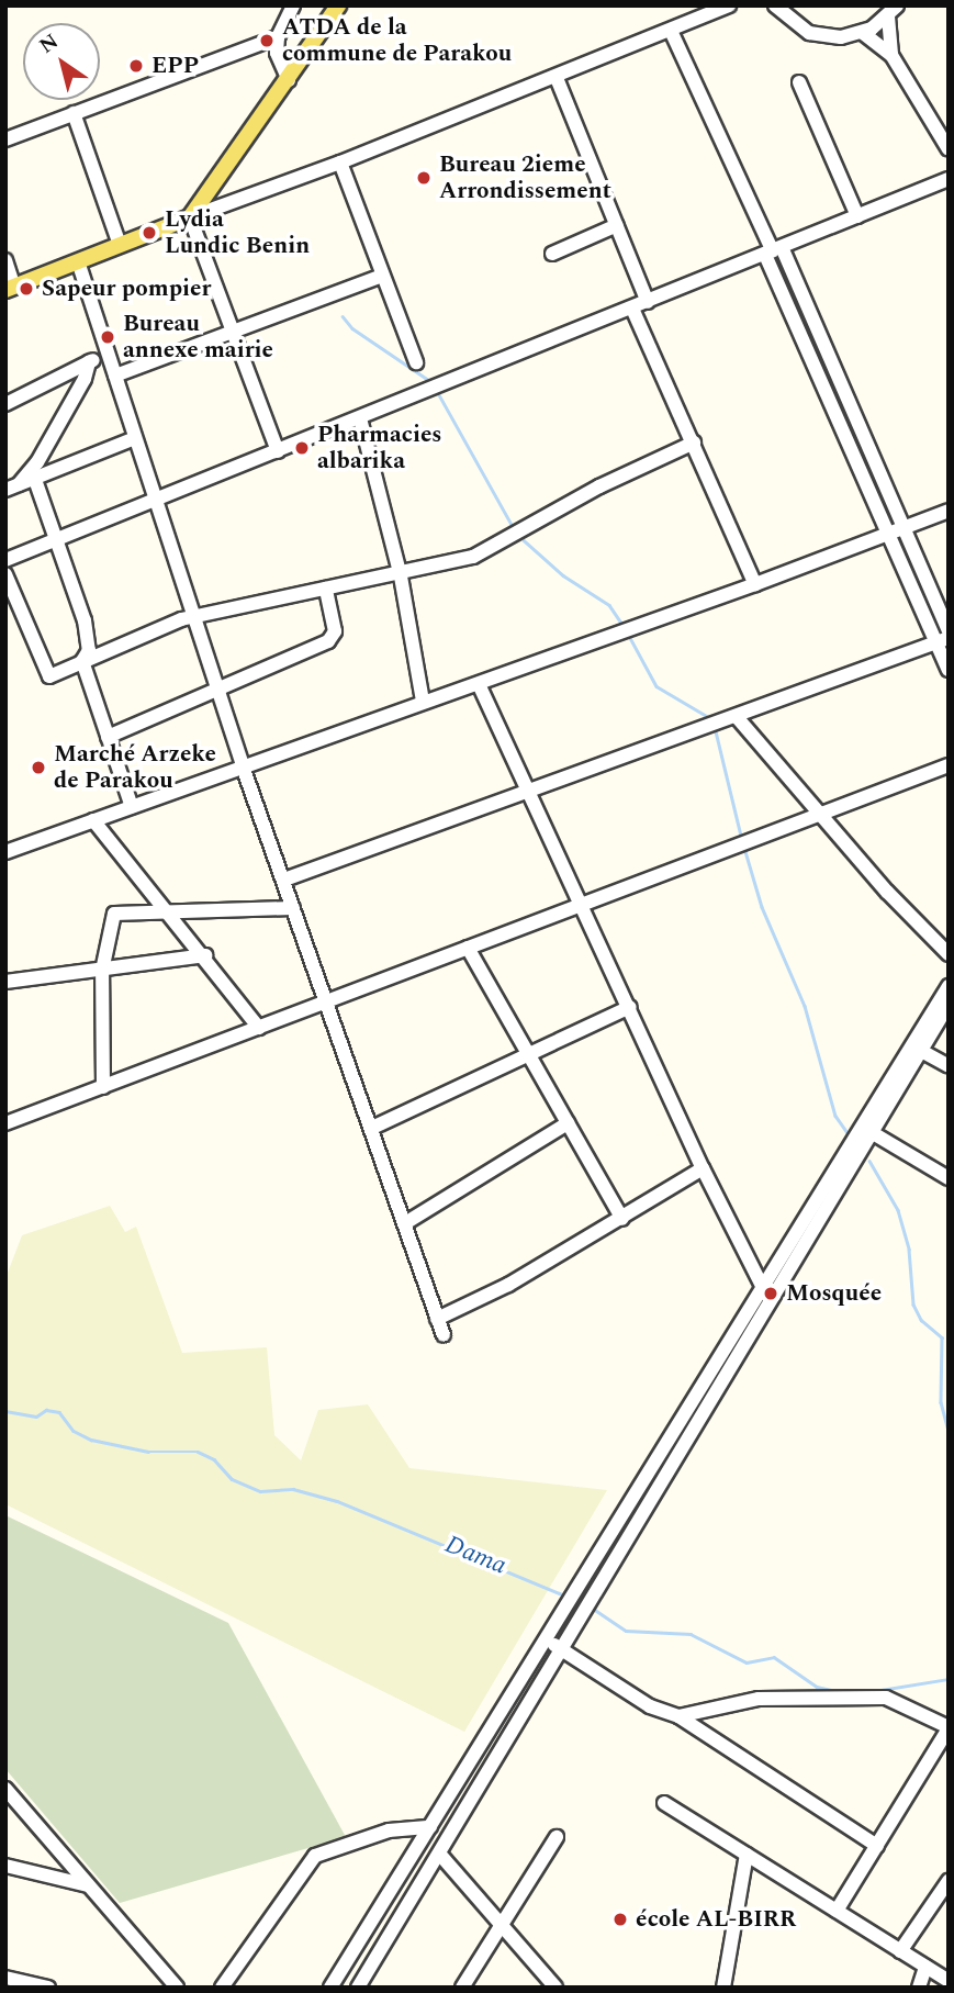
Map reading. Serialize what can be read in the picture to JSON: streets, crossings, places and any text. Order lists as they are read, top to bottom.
{
  "water": ["Dama"],
  "places": [
    "ATDA de la commune de Parakou",
    "EPP",
    "Bureau 2ieme Arrondissement",
    "Lydia Lundic Benin",
    "Sapeur pompier",
    "Bureau annexe mairie",
    "Pharmacies albarika",
    "Marché Arzeke de Parakou",
    "Mosquée",
    "école AL-BIRR"
  ],
  "north": "top left"
}
